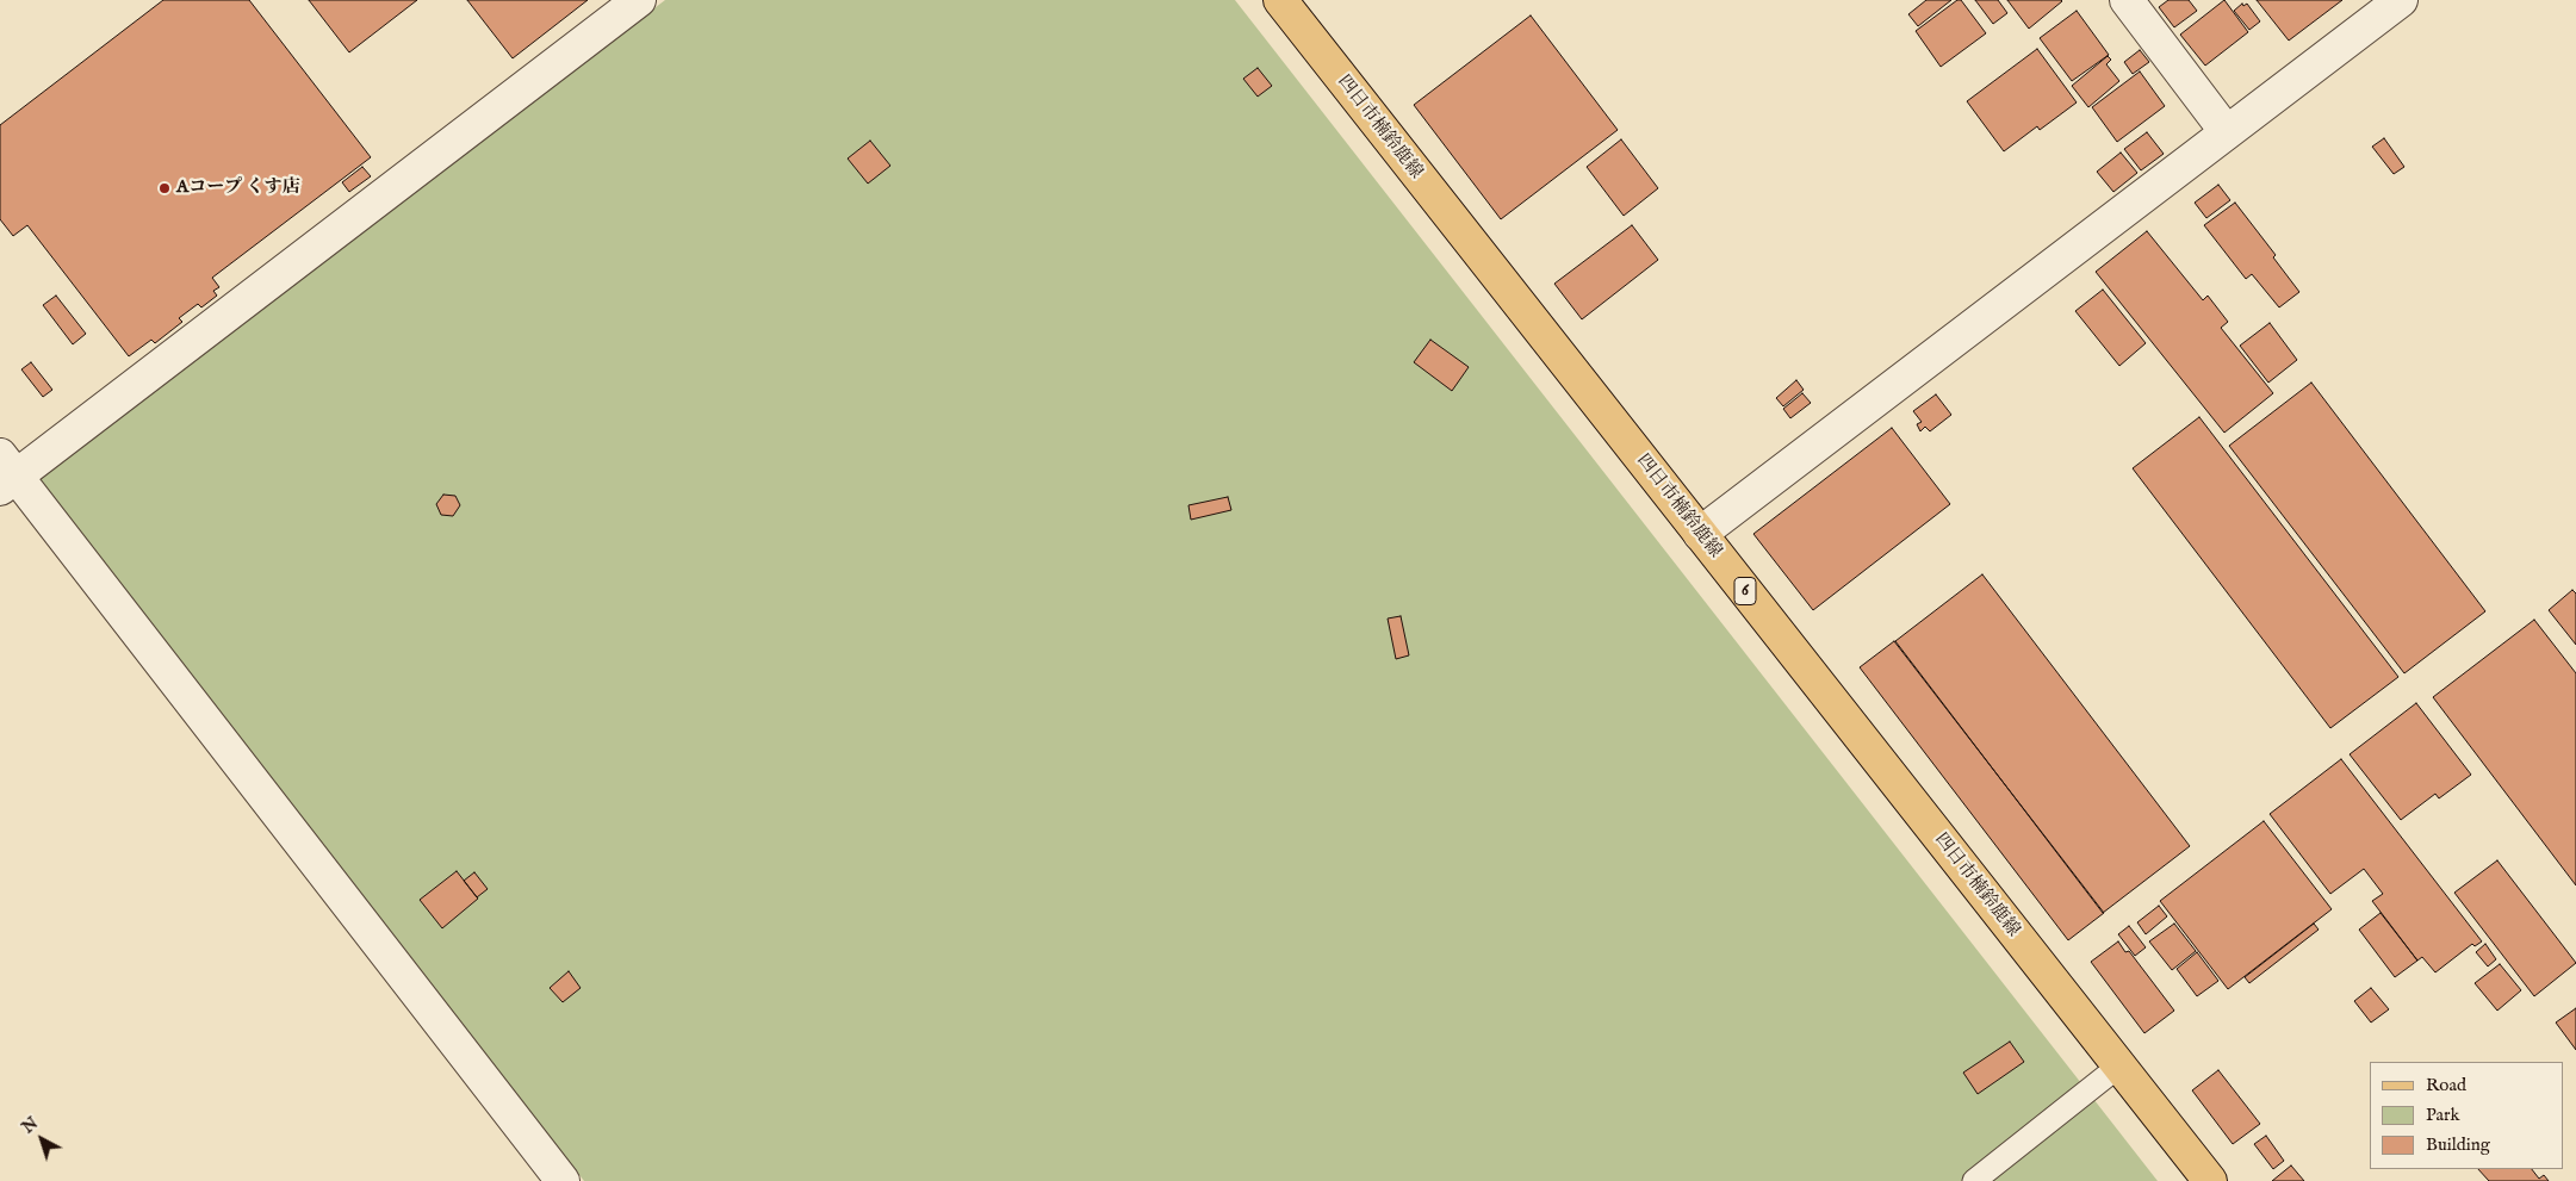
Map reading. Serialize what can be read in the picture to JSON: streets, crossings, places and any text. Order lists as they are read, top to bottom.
{
  "streets": {
    "main road": ["四日市楠鈴鹿線", "6"]
  },
  "places": ["Aコープ くす店"],
  "legend": ["Road", "Park", "Building"],
  "north": "top left"
}
